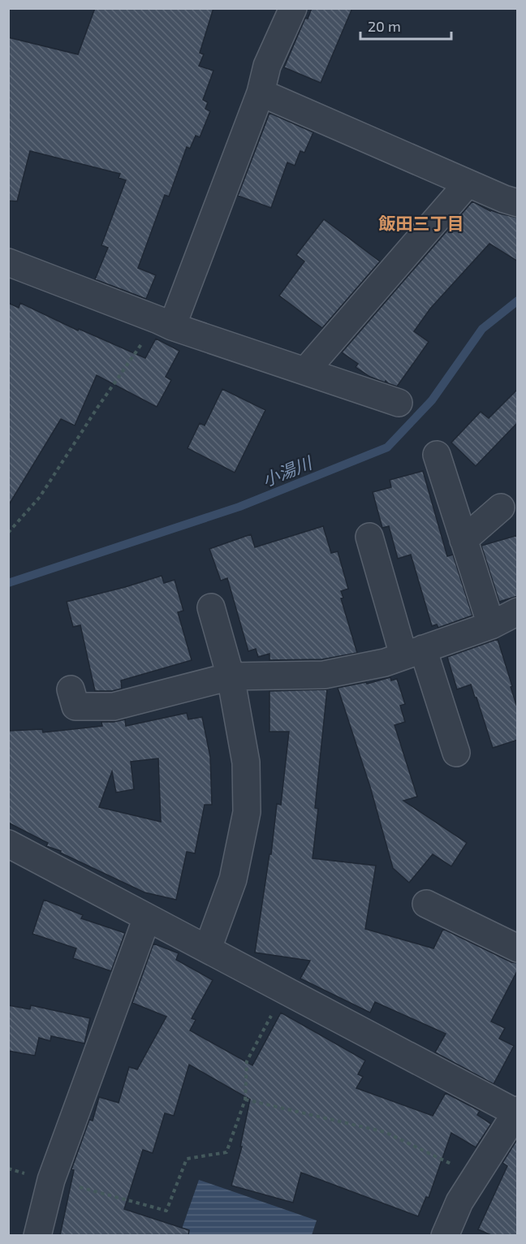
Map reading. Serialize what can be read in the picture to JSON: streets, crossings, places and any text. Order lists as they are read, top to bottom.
{
  "districts": ["飯田三丁目"],
  "water": ["小湯川"],
  "scale_bar": "20 m"
}
